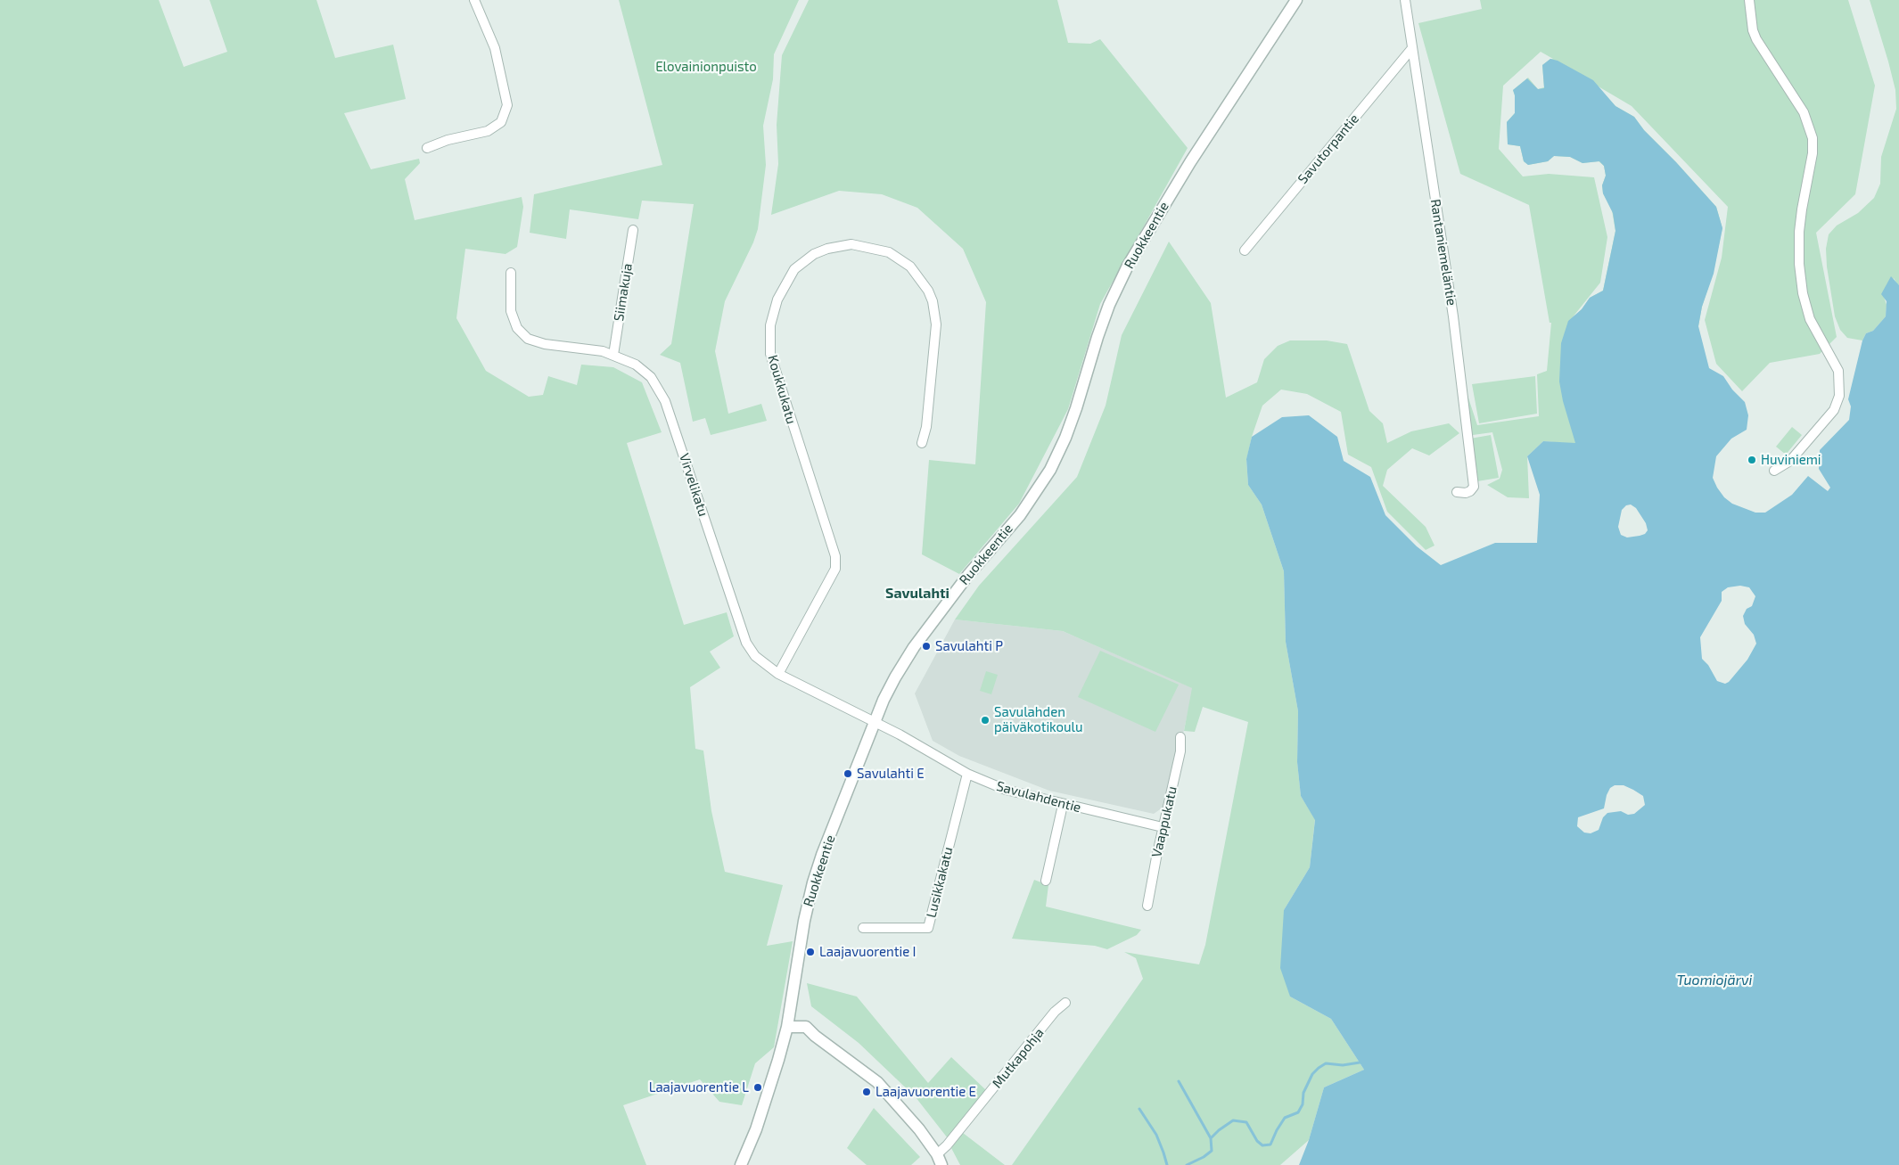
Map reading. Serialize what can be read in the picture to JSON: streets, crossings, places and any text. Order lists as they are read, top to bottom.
{
  "streets": {
    "street": [
      "Savutorpantie",
      "Ruokkeentie",
      "Rantaniemeläntie",
      "Siimakuja",
      "Koukkukatu",
      "Virvelikatu",
      "Savulahdentie",
      "Vaappukatu",
      "Lusikkakatu",
      "Mutkapohja"
    ]
  },
  "crossings": [
    ["Savutorpantie", "Rantaniemeläntie"],
    ["Ruokkeentie", "Virvelikatu"],
    ["Ruokkeentie", "Savulahdentie"],
    ["Siimakuja", "Virvelikatu"],
    ["Koukkukatu", "Virvelikatu"],
    ["Virvelikatu", "Savulahdentie"],
    ["Savulahdentie", "Vaappukatu"],
    ["Savulahdentie", "Lusikkakatu"]
  ],
  "districts": ["Savulahti"],
  "water": ["Tuomiojärvi"],
  "parks": ["Elovainionpuisto"],
  "places": [
    "Huviniemi",
    "Savulahti P",
    "Savulahden päiväkotikoulu",
    "Savulahti E",
    "Laajavuorentie I",
    "Laajavuorentie L",
    "Laajavuorentie E"
  ]
}
